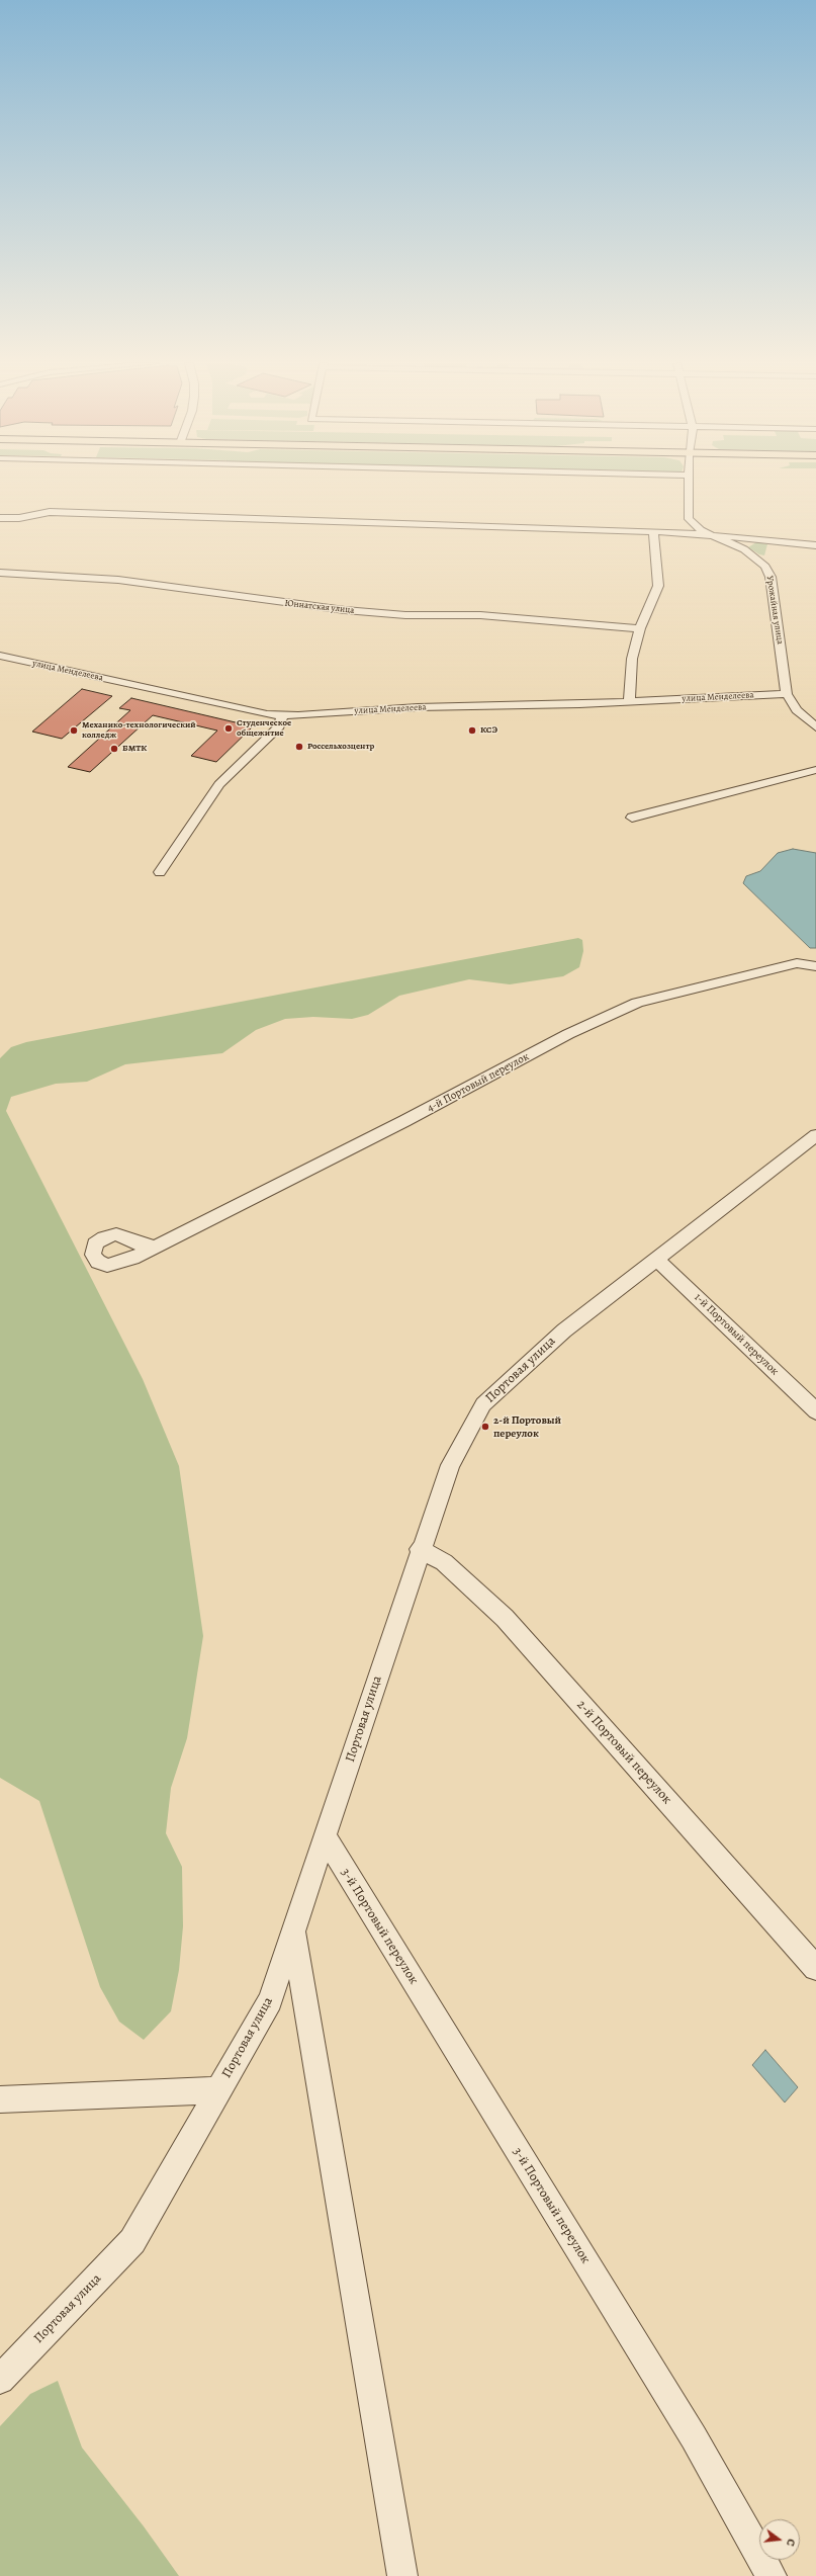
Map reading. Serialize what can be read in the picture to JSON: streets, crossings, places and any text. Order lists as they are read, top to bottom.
{
  "streets": {
    "street": [
      "Юннатская улица",
      "Урожайная улица",
      "улица Менделеева",
      "4-й Портовый переулок",
      "1-й Портовый переулок",
      "Портовая улица",
      "2-й Портовый переулок",
      "3-й Портовый переулок"
    ]
  },
  "crossings": [
    ["Урожайная улица", "улица Менделеева"],
    ["1-й Портовый переулок", "Портовая улица"],
    ["Портовая улица", "2-й Портовый переулок"],
    ["Портовая улица", "3-й Портовый переулок"]
  ],
  "places": [
    "Студенческое общежитие",
    "Механико-технологический колледж",
    "КСЭ",
    "Россельхозцентр",
    "БМТК",
    "2-й Портовый переулок"
  ],
  "north": "right"
}
